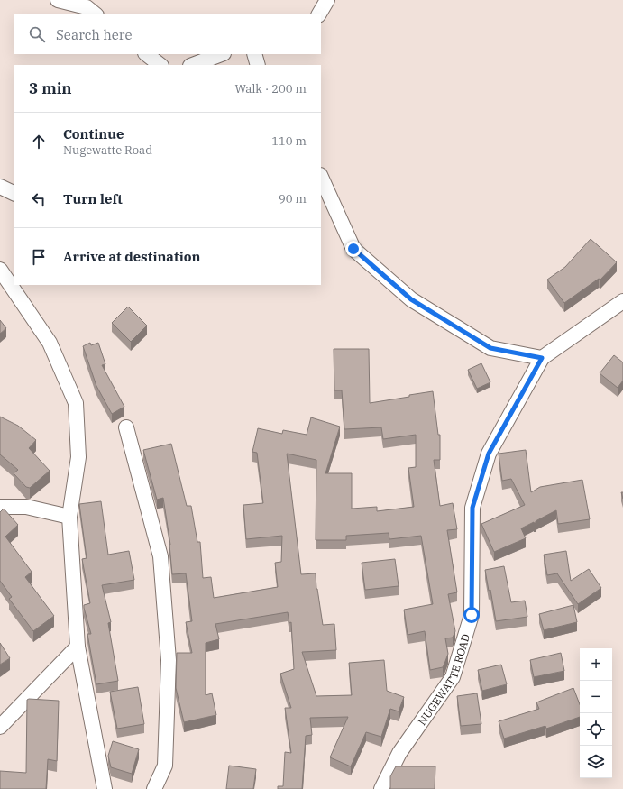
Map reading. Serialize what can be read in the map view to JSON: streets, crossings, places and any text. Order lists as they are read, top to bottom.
{
  "streets": {
    "street": ["NUGEWATTE ROAD"]
  },
  "page": {
    "search": "Search here",
    "heading": ["3 min", "Walk · 200 m"],
    "list": [
      ["Continue", "Nugewatte Road", "110 m"],
      ["Turn left", "90 m"],
      "Arrive at destination"
    ],
    "map_buttons": ["+", "−"]
  }
}
